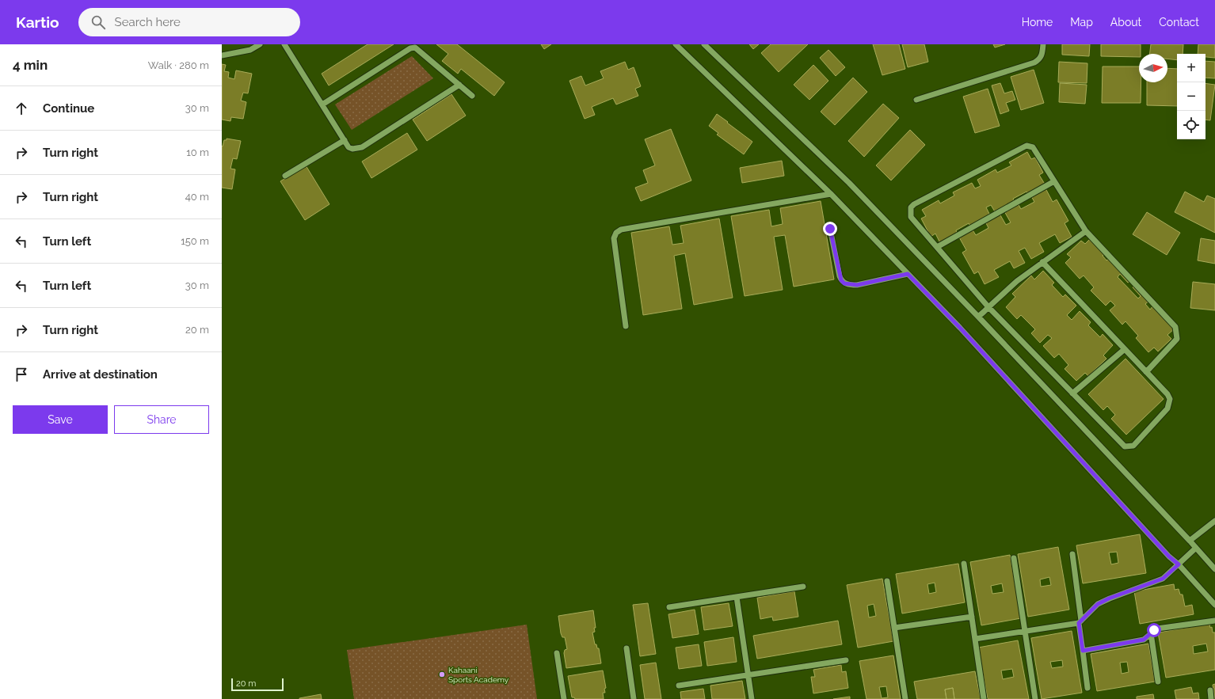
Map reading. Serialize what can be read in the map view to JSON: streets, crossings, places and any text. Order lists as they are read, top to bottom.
{
  "places": ["Kahaani Sports Academy"],
  "scale_bar": "20 m",
  "north": "right",
  "page": {
    "header": "Kartio",
    "search": "Search here",
    "nav": [
      "Home",
      "Map",
      "About",
      "Contact"
    ],
    "heading": ["4 min", "Walk · 280 m"],
    "map_buttons": ["+", "−"],
    "list": [
      ["Continue", "30 m"],
      ["Turn right", "10 m"],
      ["Turn right", "40 m"],
      ["Turn left", "150 m"],
      ["Turn left", "30 m"],
      ["Turn right", "20 m"],
      "Arrive at destination"
    ],
    "buttons": ["Save", "Share"],
    "scale": "20 m"
  }
}
